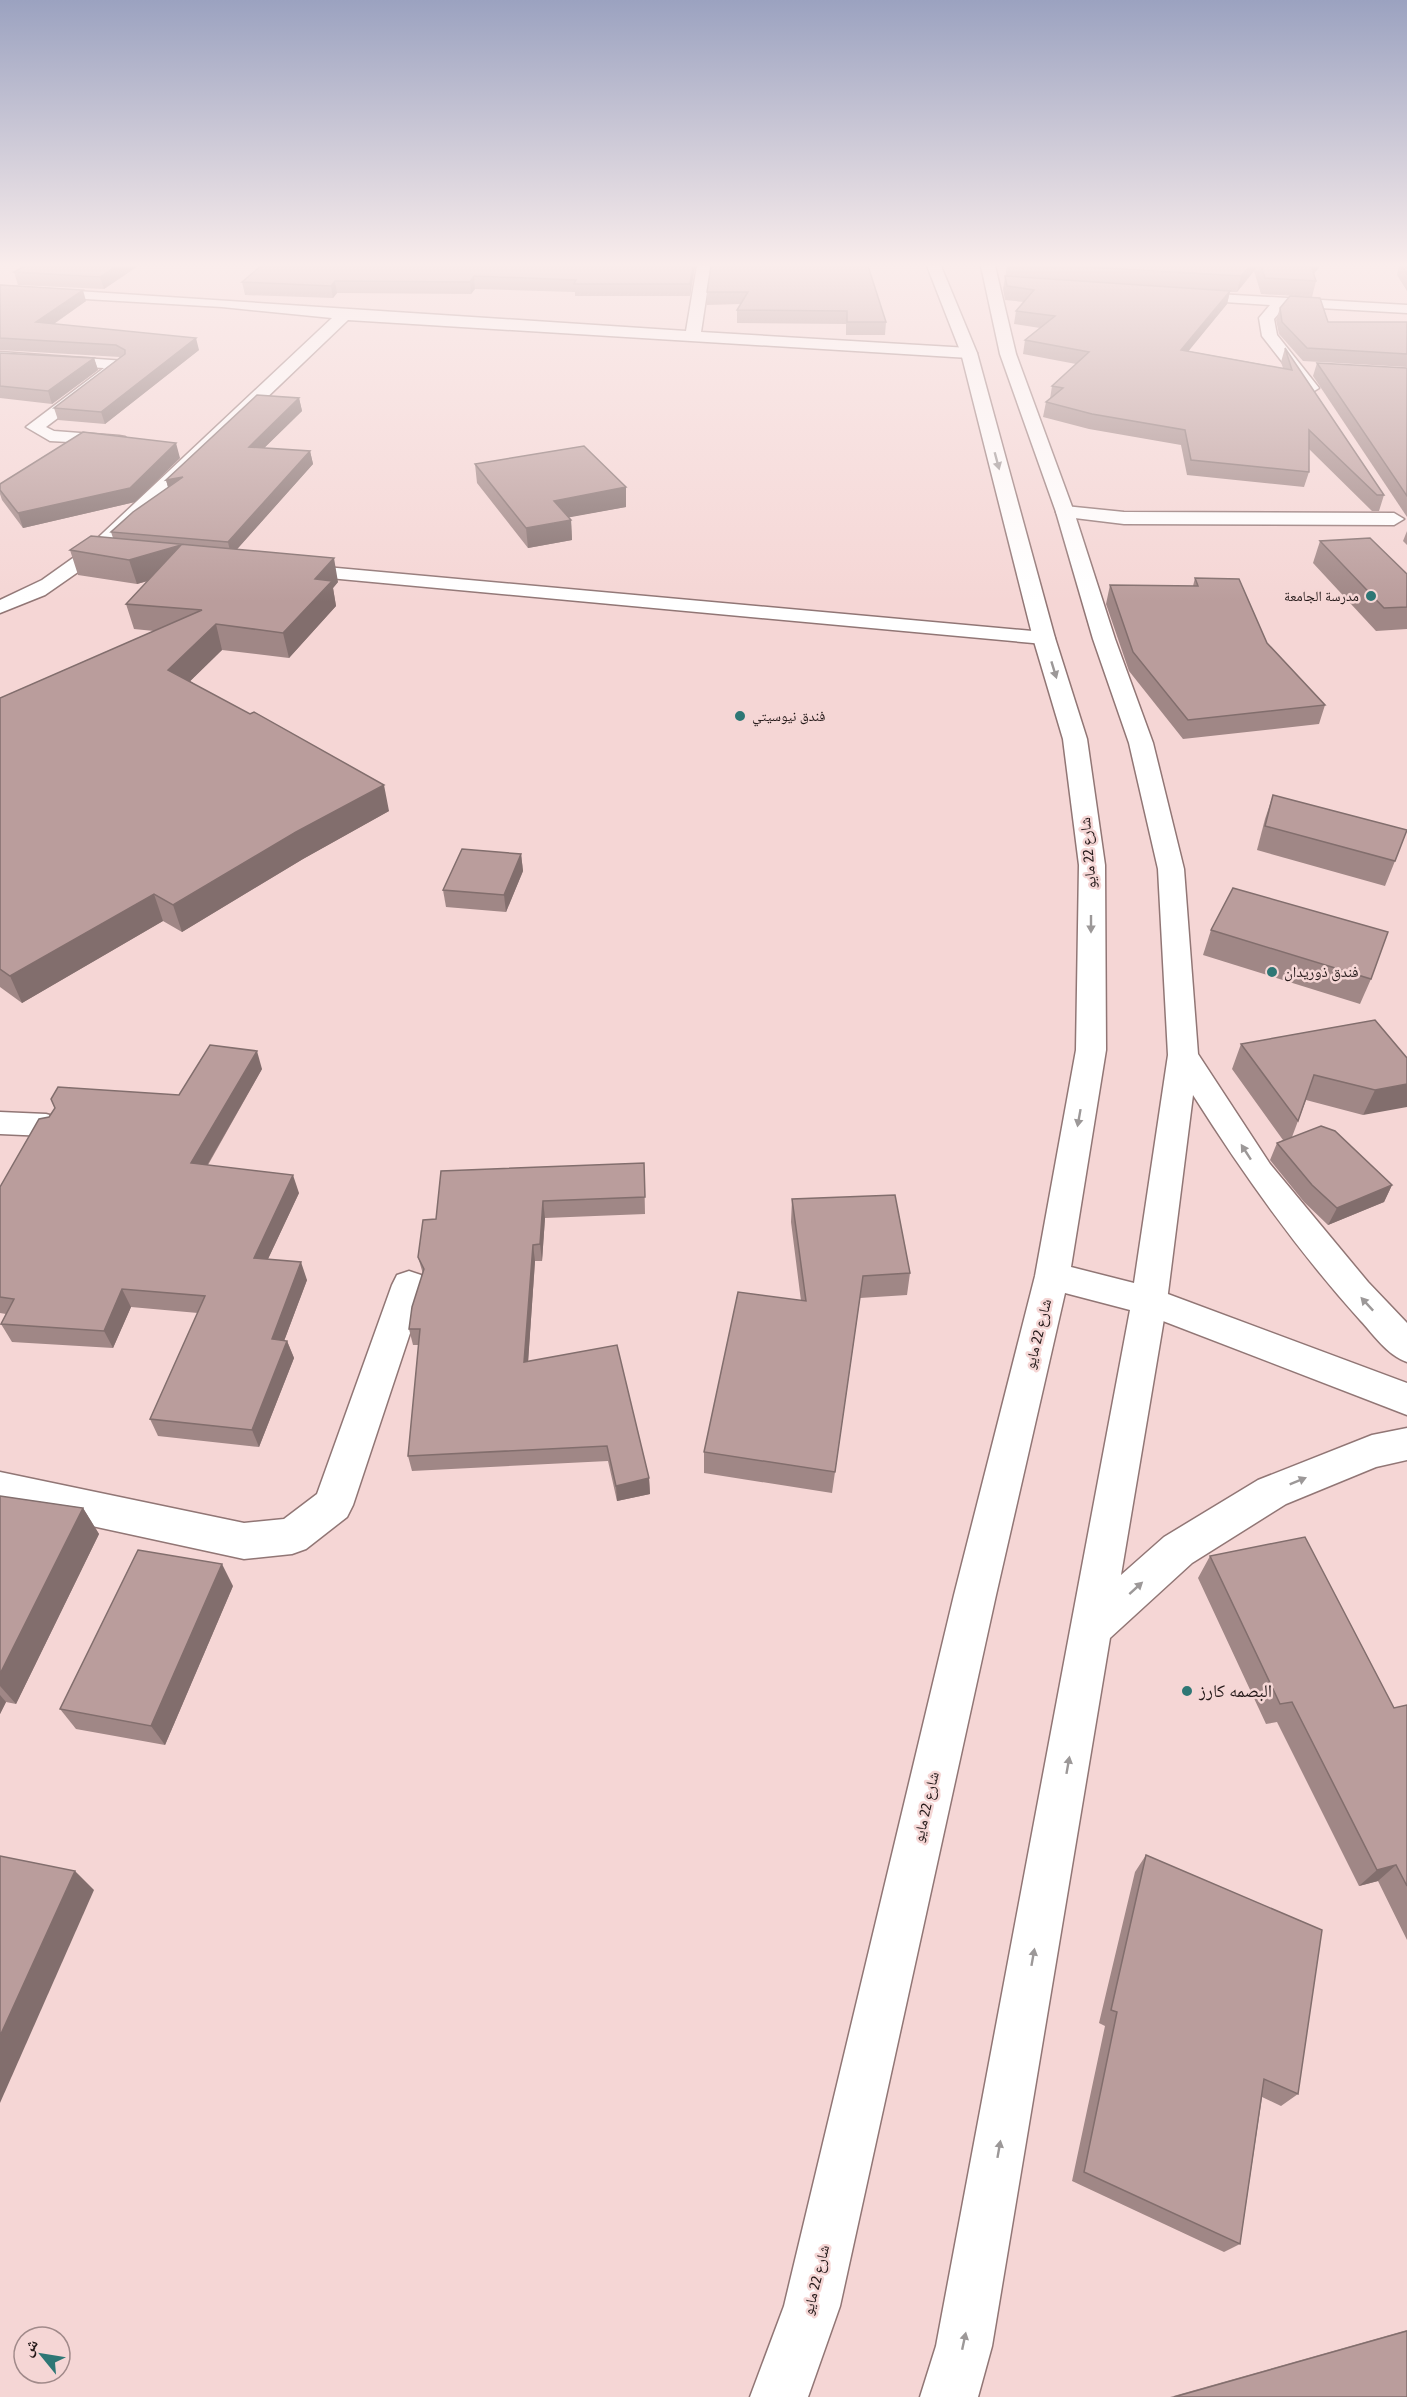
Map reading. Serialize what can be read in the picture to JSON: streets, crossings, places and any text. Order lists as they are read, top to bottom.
{
  "streets": {
    "street": ["شارع 22 مايو"]
  },
  "places": [
    "مدرسة الجامعة",
    "فندق نيوسيتي",
    "فندق ذوريدان",
    "البصمه كارز"
  ],
  "north": "top left"
}
